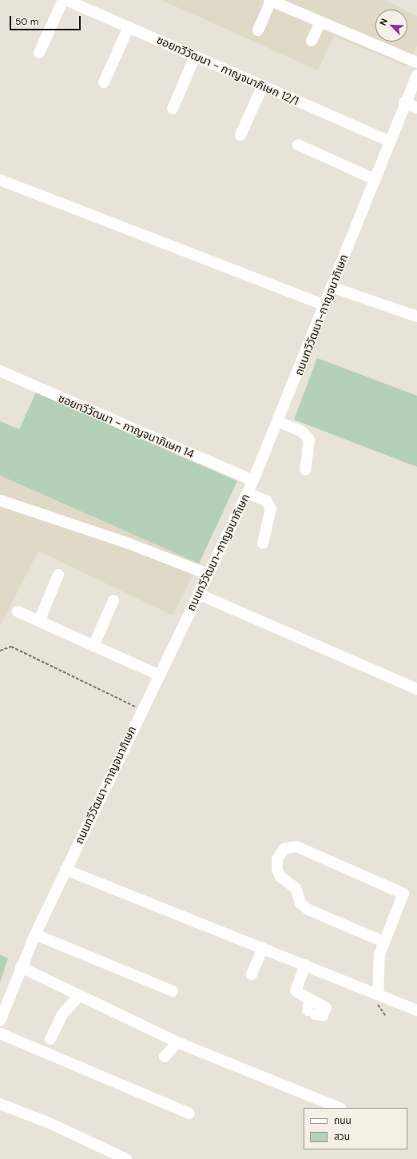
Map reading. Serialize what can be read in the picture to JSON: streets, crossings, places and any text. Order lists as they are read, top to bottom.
{
  "streets": {
    "street": ["ซอยทวีวัฒนา - กาญจนาภิเษก 12/1", "ถนนทวีวัฒนา-กาญจนาภิเษก", "ซอยทวีวัฒนา - กาญจนาภิเษก 14"]
  },
  "crossings": [
    ["ซอยทวีวัฒนา - กาญจนาภิเษก 12/1", "ถนนทวีวัฒนา-กาญจนาภิเษก"],
    ["ถนนทวีวัฒนา-กาญจนาภิเษก", "ซอยทวีวัฒนา - กาญจนาภิเษก 14"]
  ],
  "legend": ["ถนน", "สวน"],
  "scale_bar": "50 m",
  "north": "top left"
}
